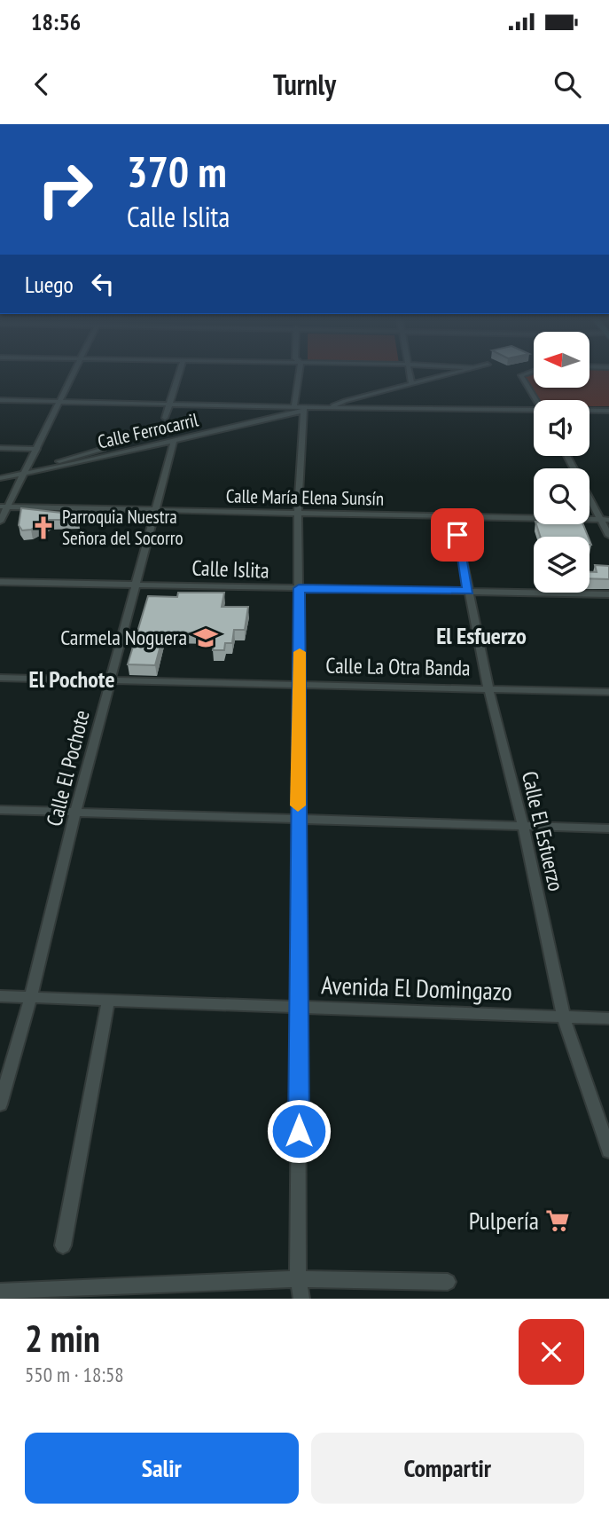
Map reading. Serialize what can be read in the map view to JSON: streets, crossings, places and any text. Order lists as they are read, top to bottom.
{
  "streets": {
    "street": [
      "Calle Ferrocarril",
      "Calle María Elena Sunsín",
      "Calle Islita",
      "Calle La Otra Banda",
      "Calle El Pochote",
      "Calle El Esfuerzo",
      "Avenida El Domingazo"
    ]
  },
  "crossings": [
    ["Calle Ferrocarril", "Calle El Pochote"],
    ["Calle María Elena Sunsín", "Calle El Pochote"],
    ["Calle María Elena Sunsín", "Calle El Esfuerzo"],
    ["Calle Islita", "Calle El Pochote"],
    ["Calle Islita", "Calle El Esfuerzo"],
    ["Calle La Otra Banda", "Calle El Pochote"],
    ["Calle La Otra Banda", "Calle El Esfuerzo"],
    ["Calle El Pochote", "Avenida El Domingazo"],
    ["Calle El Esfuerzo", "Avenida El Domingazo"]
  ],
  "districts": ["El Esfuerzo", "El Pochote"],
  "places": {
    "church": ["Parroquia Nuestra Señora del Socorro"],
    "school or university": ["Carmela Noguera"],
    "supermarket": ["Pulpería"]
  },
  "north": "left",
  "page": {
    "status": "18:56",
    "header": "Turnly",
    "turn": ["370 m", "Calle Islita"],
    "then": "Luego",
    "heading": ["2 min", "550 m · 18:58"],
    "buttons": ["Salir", "Compartir"]
  }
}
